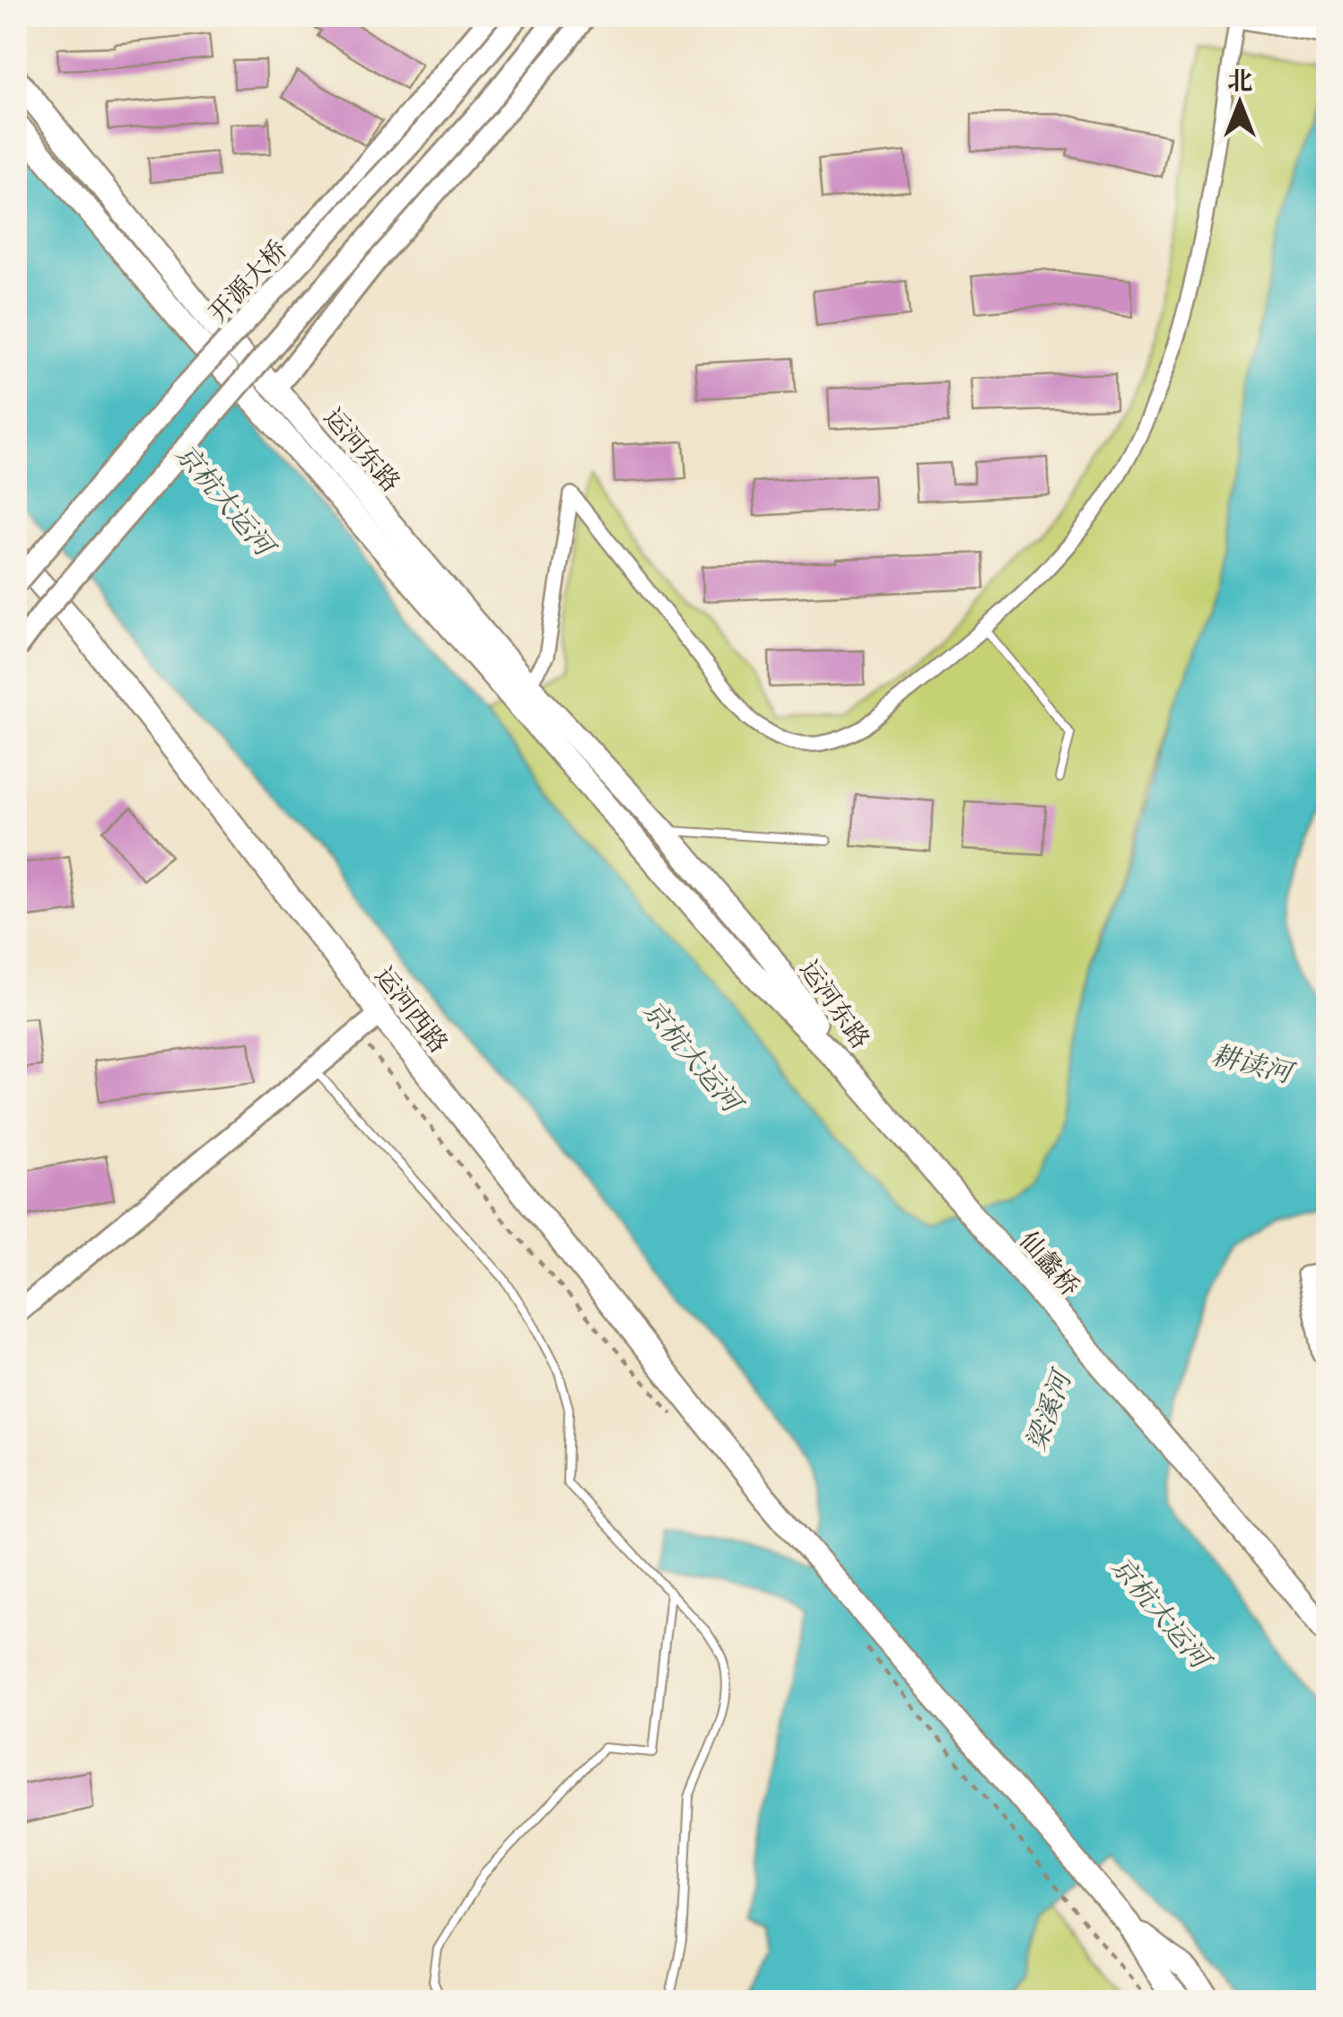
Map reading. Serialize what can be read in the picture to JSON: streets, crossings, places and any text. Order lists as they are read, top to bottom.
{
  "streets": {
    "main road": [
      "开源大桥",
      "运河东路",
      "运河西路",
      "仙蠡桥"
    ]
  },
  "crossings": [
    ["运河东路", "仙蠡桥"]
  ],
  "water": ["京杭大运河", "耕读河", "梁溪河"],
  "north": "top"
}
